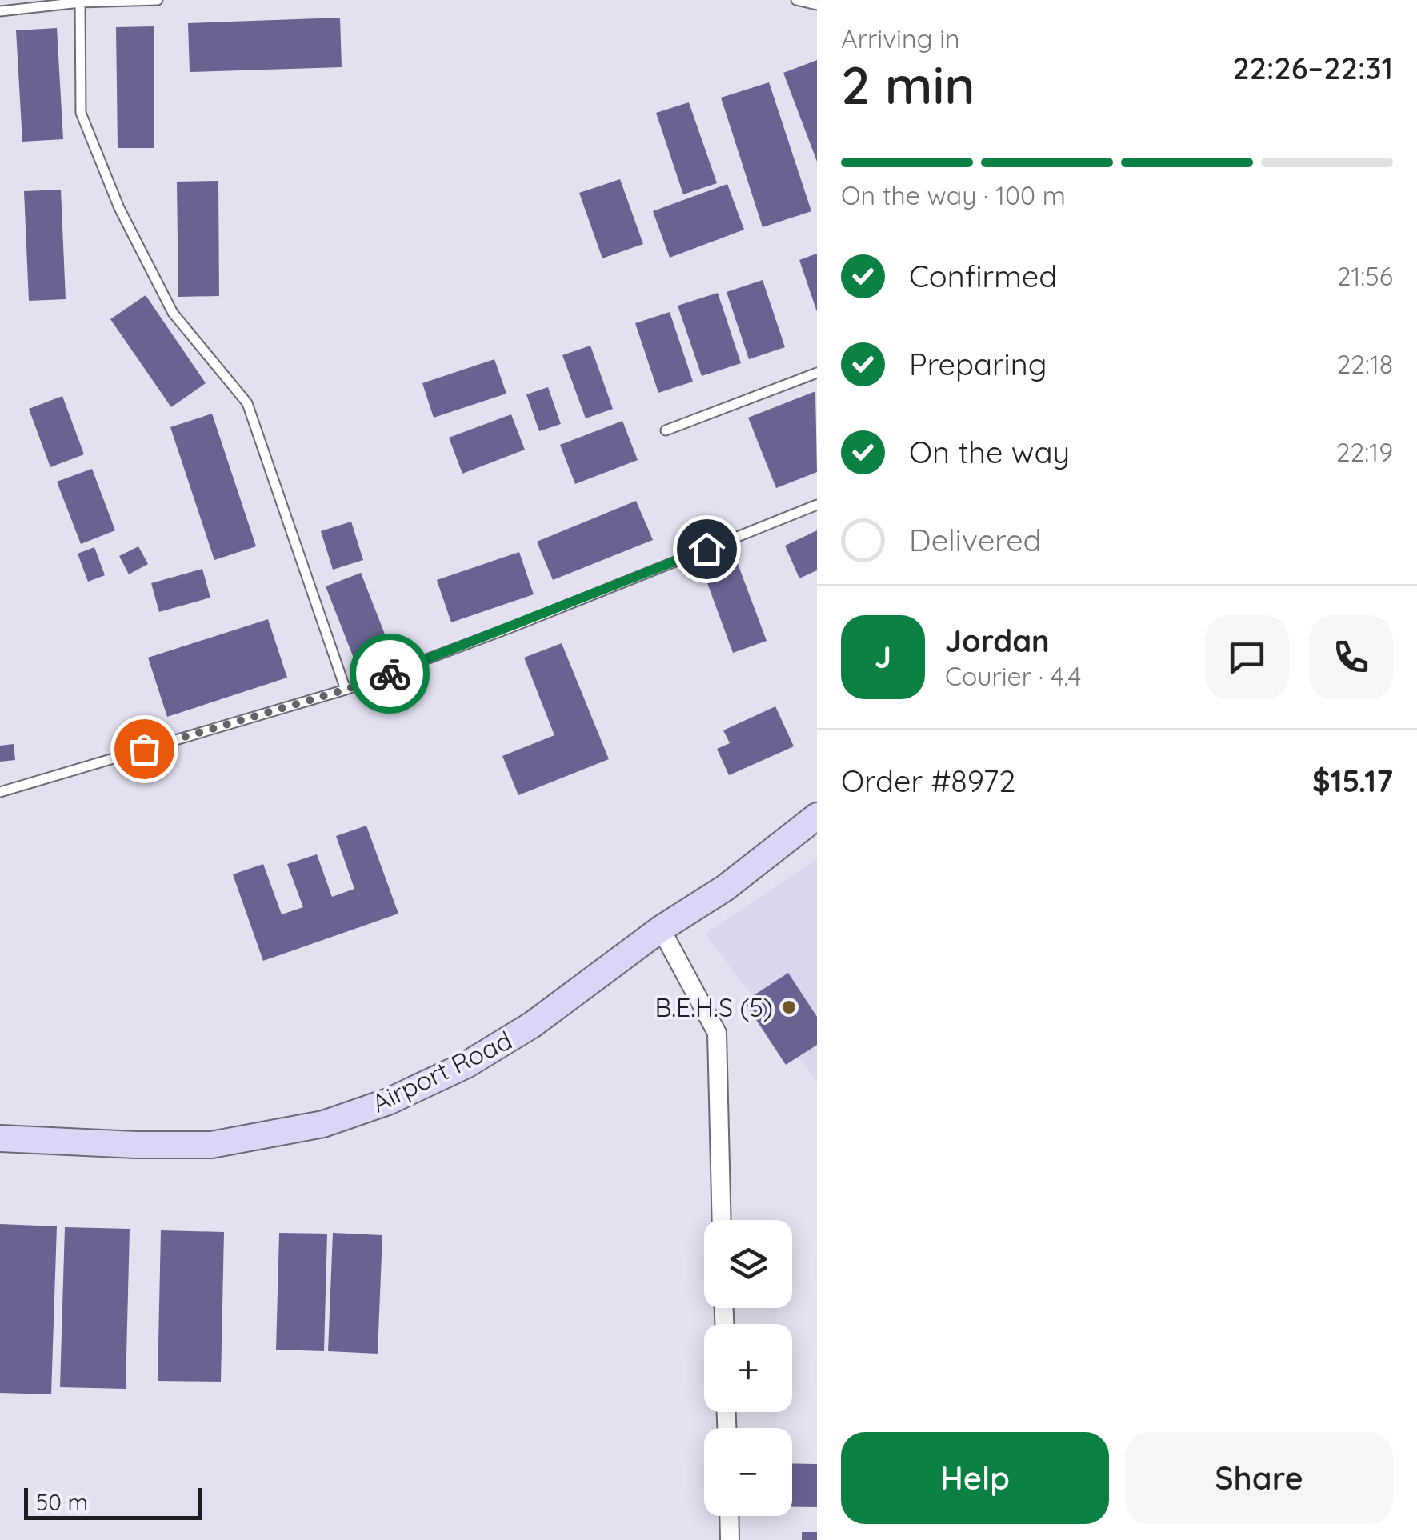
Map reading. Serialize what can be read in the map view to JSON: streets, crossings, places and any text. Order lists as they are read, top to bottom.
{
  "streets": {
    "main road": ["Airport Road"]
  },
  "places": ["B.E.H.S (5)"],
  "scale_bar": "50 m",
  "page": {
    "heading": ["2 min", "Arriving in", "22:26–22:31"],
    "panel": [
      "Jordan",
      "Courier · 4.4",
      "Order #8972",
      "$15.17"
    ],
    "bar": "On the way · 100 m",
    "list": [
      ["Confirmed", "21:56"],
      ["Preparing", "22:18"],
      ["On the way", "22:19"],
      "Delivered"
    ],
    "round": "J",
    "map_buttons": ["+", "−"],
    "buttons": ["Help", "Share"],
    "scale": "50 m"
  }
}
